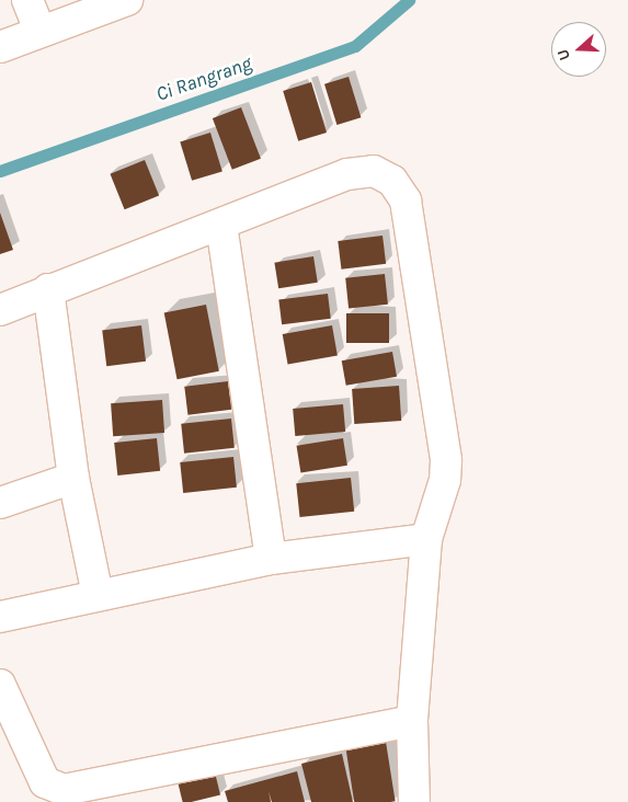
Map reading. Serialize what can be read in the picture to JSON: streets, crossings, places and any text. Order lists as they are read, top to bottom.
{
  "water": ["Ci Rangrang"],
  "north": "left"
}
